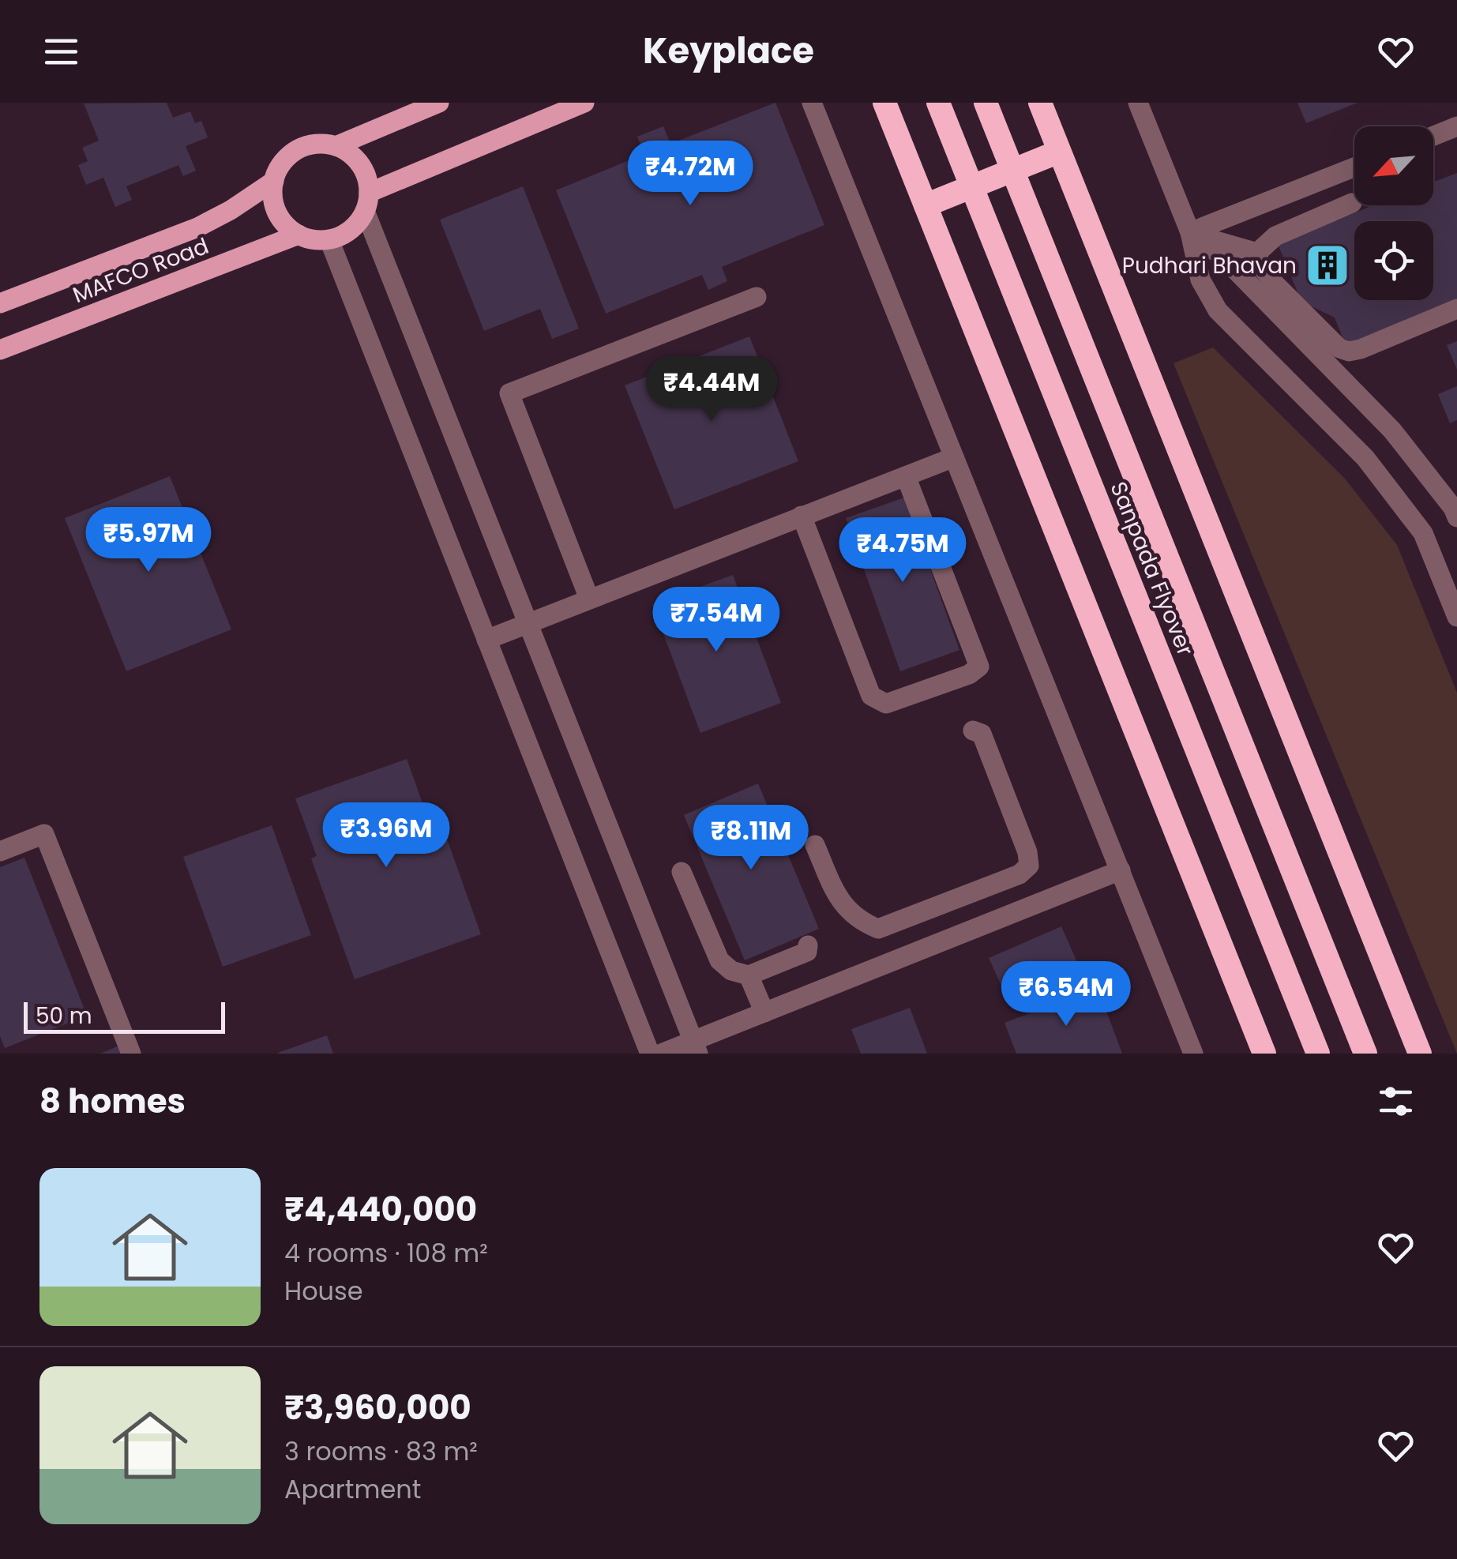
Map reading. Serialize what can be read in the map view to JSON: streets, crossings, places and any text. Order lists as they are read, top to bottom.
{
  "streets": {
    "highway": ["Sanpada Flyover"],
    "main road": ["MAFCO Road"]
  },
  "places": {
    "building": ["Pudhari Bhavan"]
  },
  "scale_bar": "50 m",
  "north": "bottom left",
  "page": {
    "header": "Keyplace",
    "price": [
      "₹4.72M",
      "₹4.44M",
      "₹5.97M",
      "₹4.75M",
      "₹7.54M",
      "₹3.96M",
      "₹8.11M",
      "₹6.54M"
    ],
    "scale": "50 m",
    "heading": "8 homes",
    "list": [
      {
        "name": "₹4,440,000",
        "note": "4 rooms · 108 m² · House"
      },
      {
        "name": "₹3,960,000",
        "note": "3 rooms · 83 m² · Apartment"
      }
    ]
  }
}
